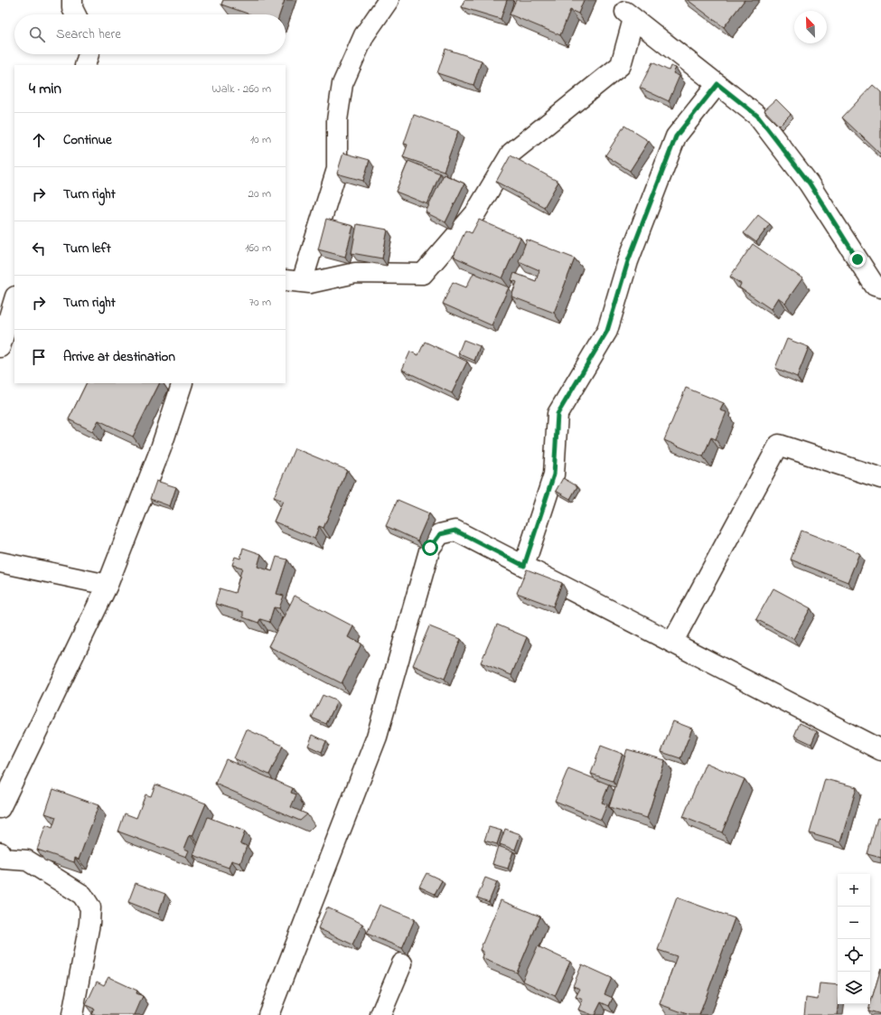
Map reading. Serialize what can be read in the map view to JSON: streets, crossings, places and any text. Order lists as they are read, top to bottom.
{
  "north": "top left",
  "page": {
    "search": "Search here",
    "heading": ["4 min", "Walk · 260 m"],
    "list": [
      ["Continue", "10 m"],
      ["Turn right", "20 m"],
      ["Turn left", "160 m"],
      ["Turn right", "70 m"],
      "Arrive at destination"
    ],
    "map_buttons": ["+", "−"]
  }
}
